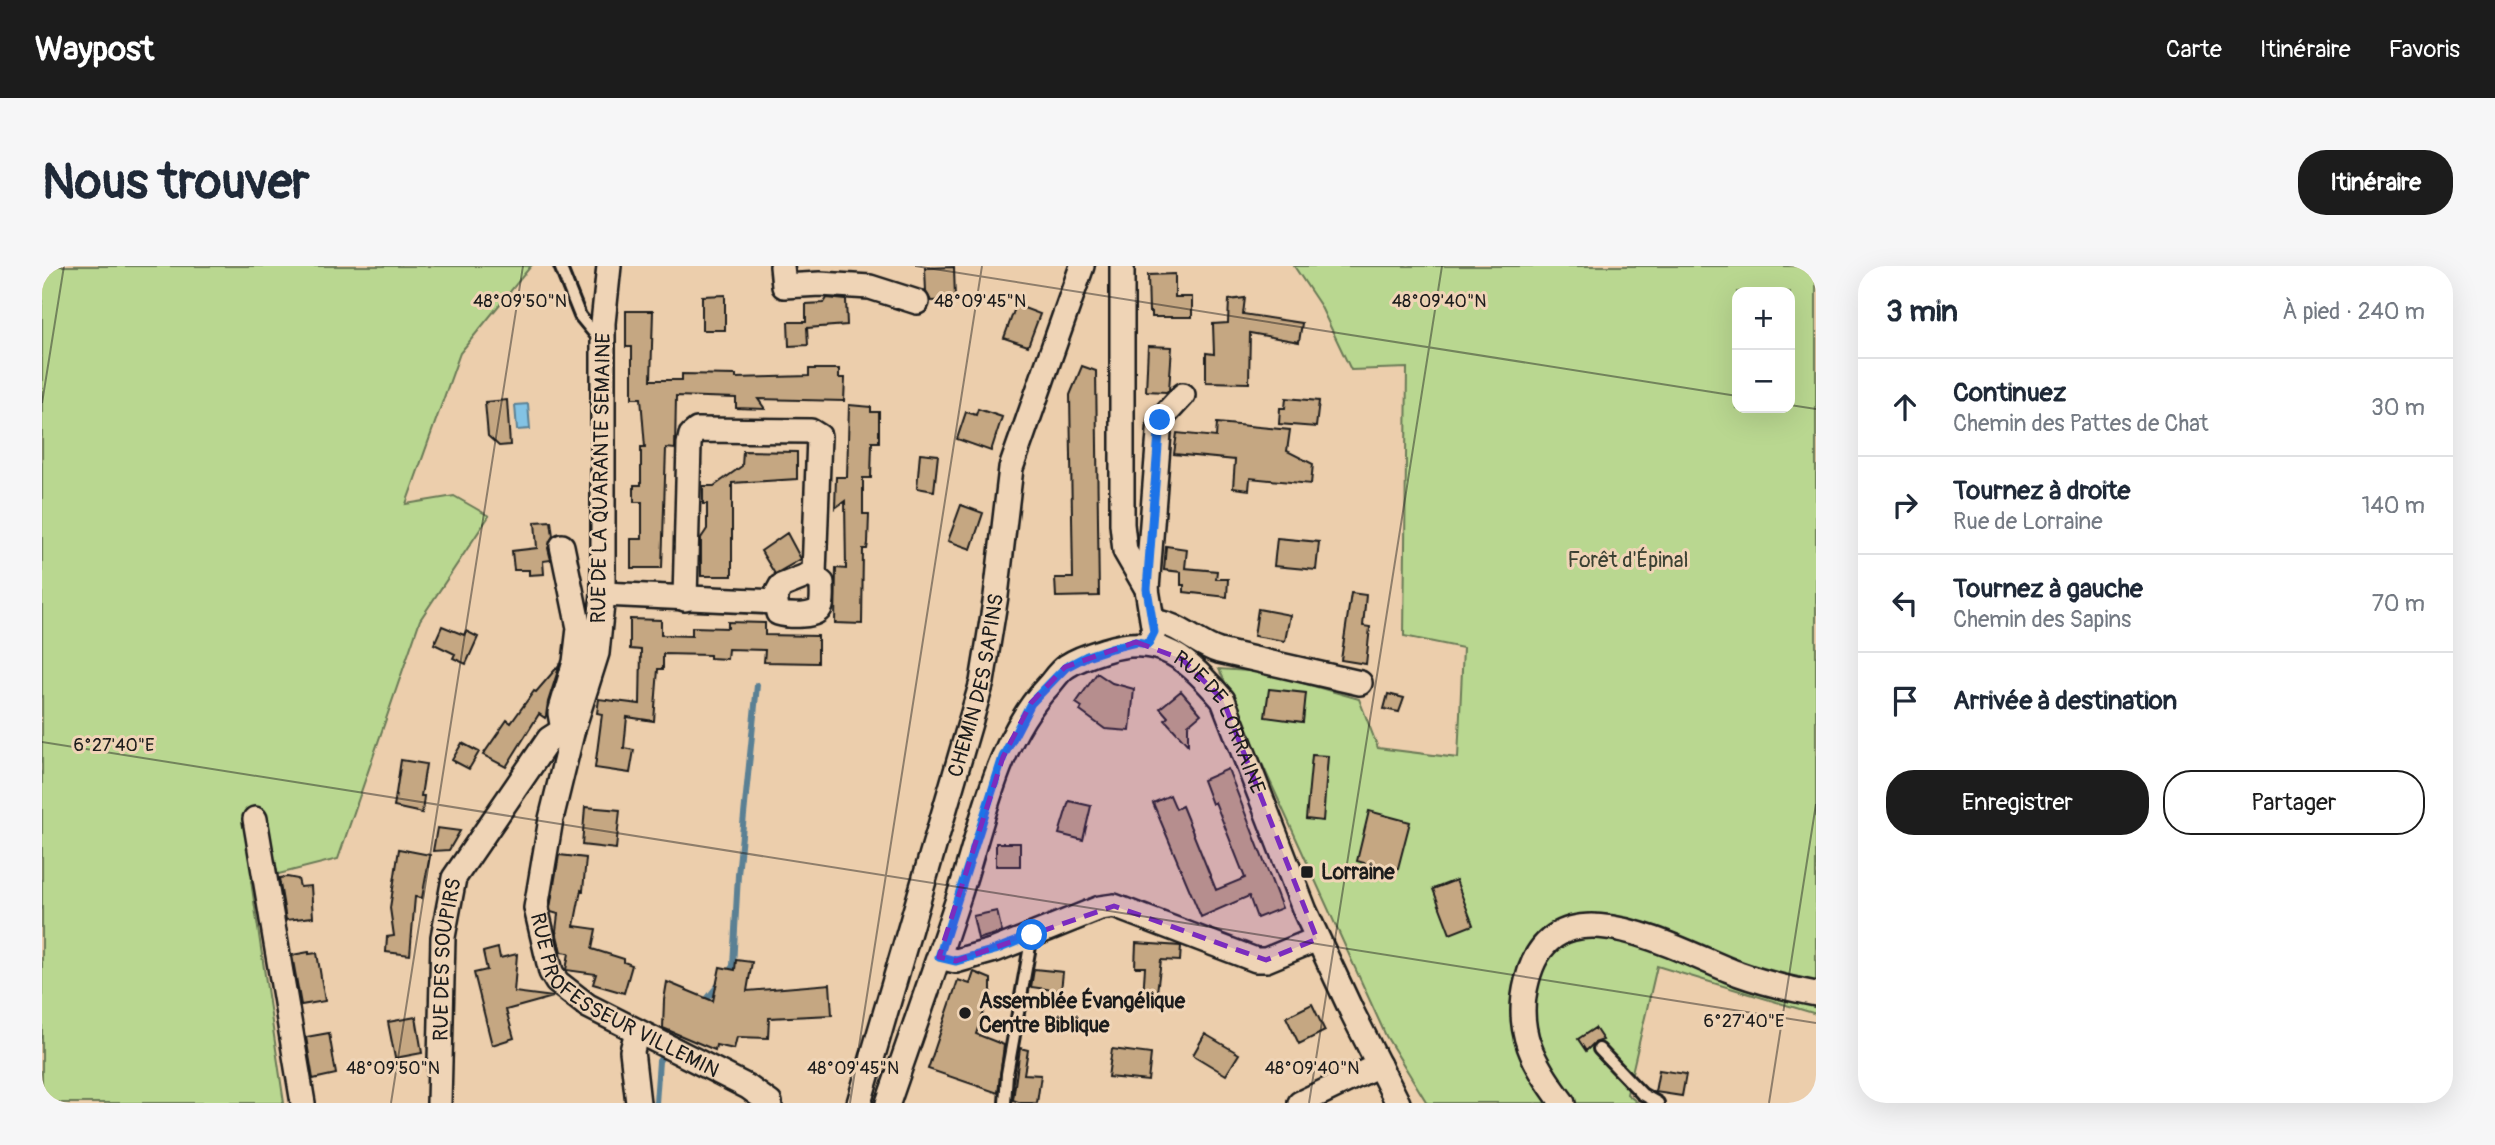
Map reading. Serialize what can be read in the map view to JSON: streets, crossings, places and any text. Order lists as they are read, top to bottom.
{
  "streets": {
    "street": [
      "RUE DE LA QUARANTE SEMAINE",
      "CHEMIN DES SAPINS",
      "RUE DE LORRAINE",
      "RUE DES SOUPIRS",
      "RUE PROFESSEUR VILLEMIN"
    ]
  },
  "crossings": [
    ["RUE DE LA QUARANTE SEMAINE", "RUE DES SOUPIRS"],
    ["RUE DE LA QUARANTE SEMAINE", "RUE PROFESSEUR VILLEMIN"],
    ["RUE DES SOUPIRS", "RUE PROFESSEUR VILLEMIN"]
  ],
  "parks": ["Forêt d'Épinal"],
  "places": {
    "transit": ["Lorraine"],
    "other": ["Assemblée Évangélique Centre Biblique"]
  },
  "page": {
    "header": "Waypost",
    "nav": ["Carte", "Itinéraire", "Favoris"],
    "buttons": [
      "Itinéraire",
      ["Enregistrer", "Partager"]
    ],
    "title": "Nous trouver",
    "heading": ["3 min", "À pied · 240 m"],
    "map_buttons": ["+", "−"],
    "list": [
      ["Continuez", "Chemin des Pattes de Chat", "30 m"],
      ["Tournez à droite", "Rue de Lorraine", "140 m"],
      ["Tournez à gauche", "Chemin des Sapins", "70 m"],
      "Arrivée à destination"
    ]
  },
  "coordinates": [
    "48°09'50\"N",
    "48°09'45\"N",
    "48°09'40\"N",
    "6°27'40\"E"
  ]
}
